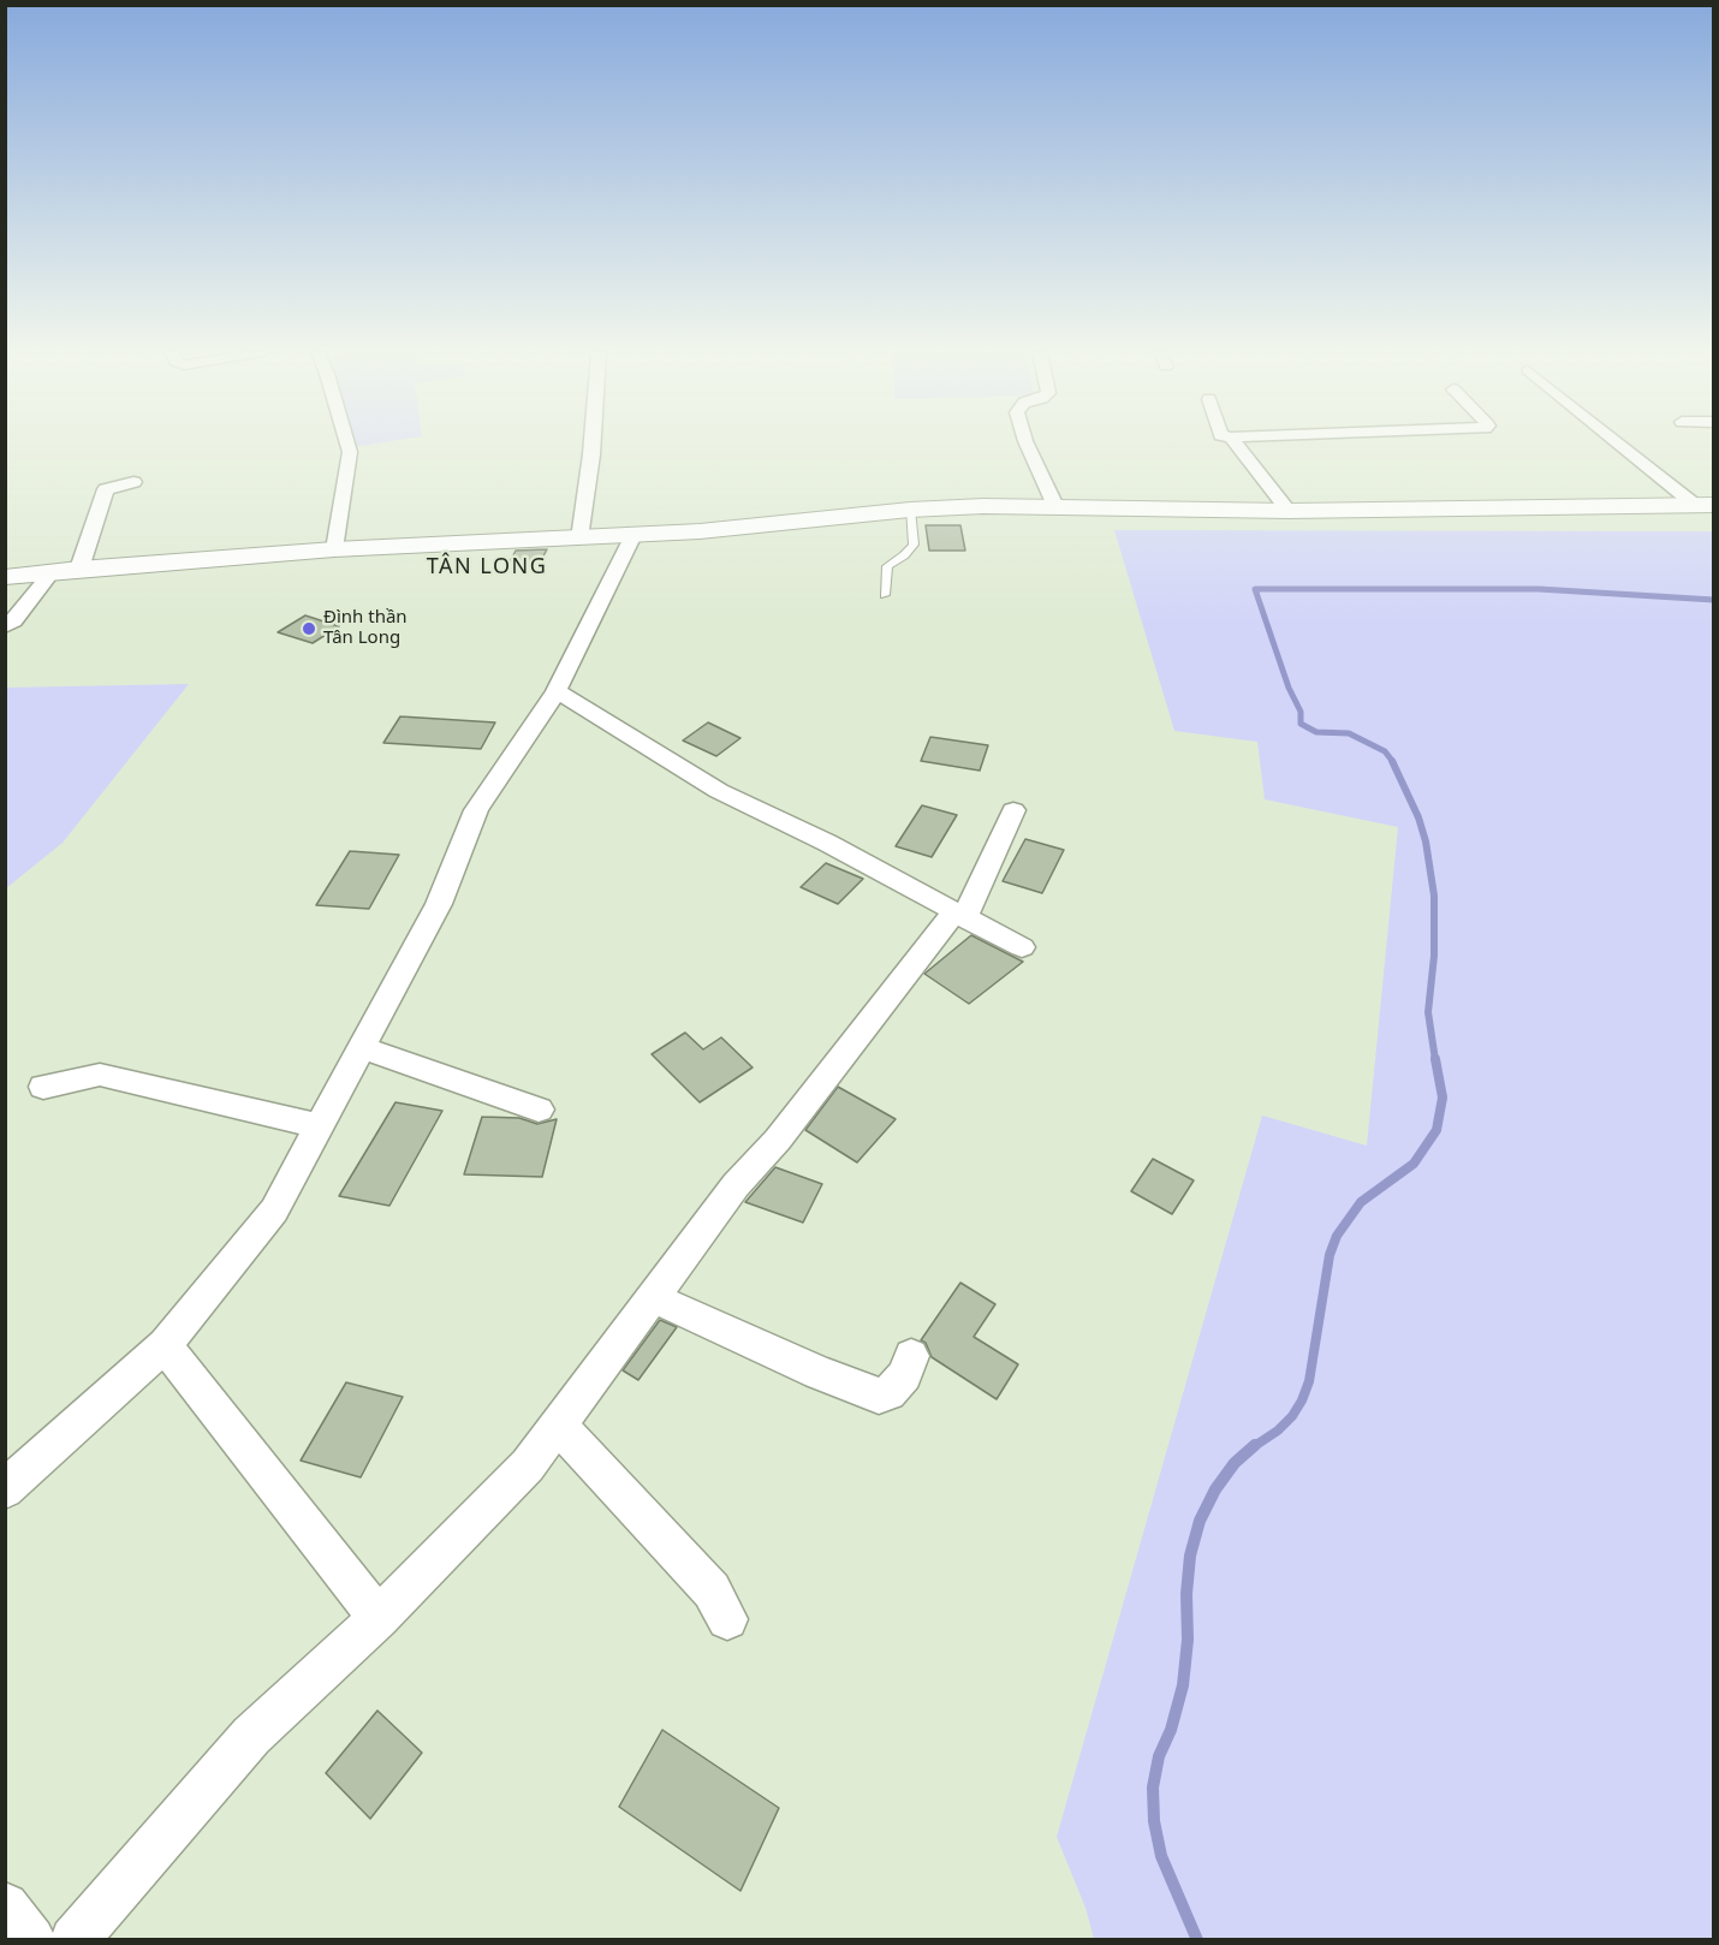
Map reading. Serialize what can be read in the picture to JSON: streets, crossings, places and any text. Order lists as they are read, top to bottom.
{
  "districts": ["TÂN LONG"],
  "places": ["Đình thần Tân Long"]
}
